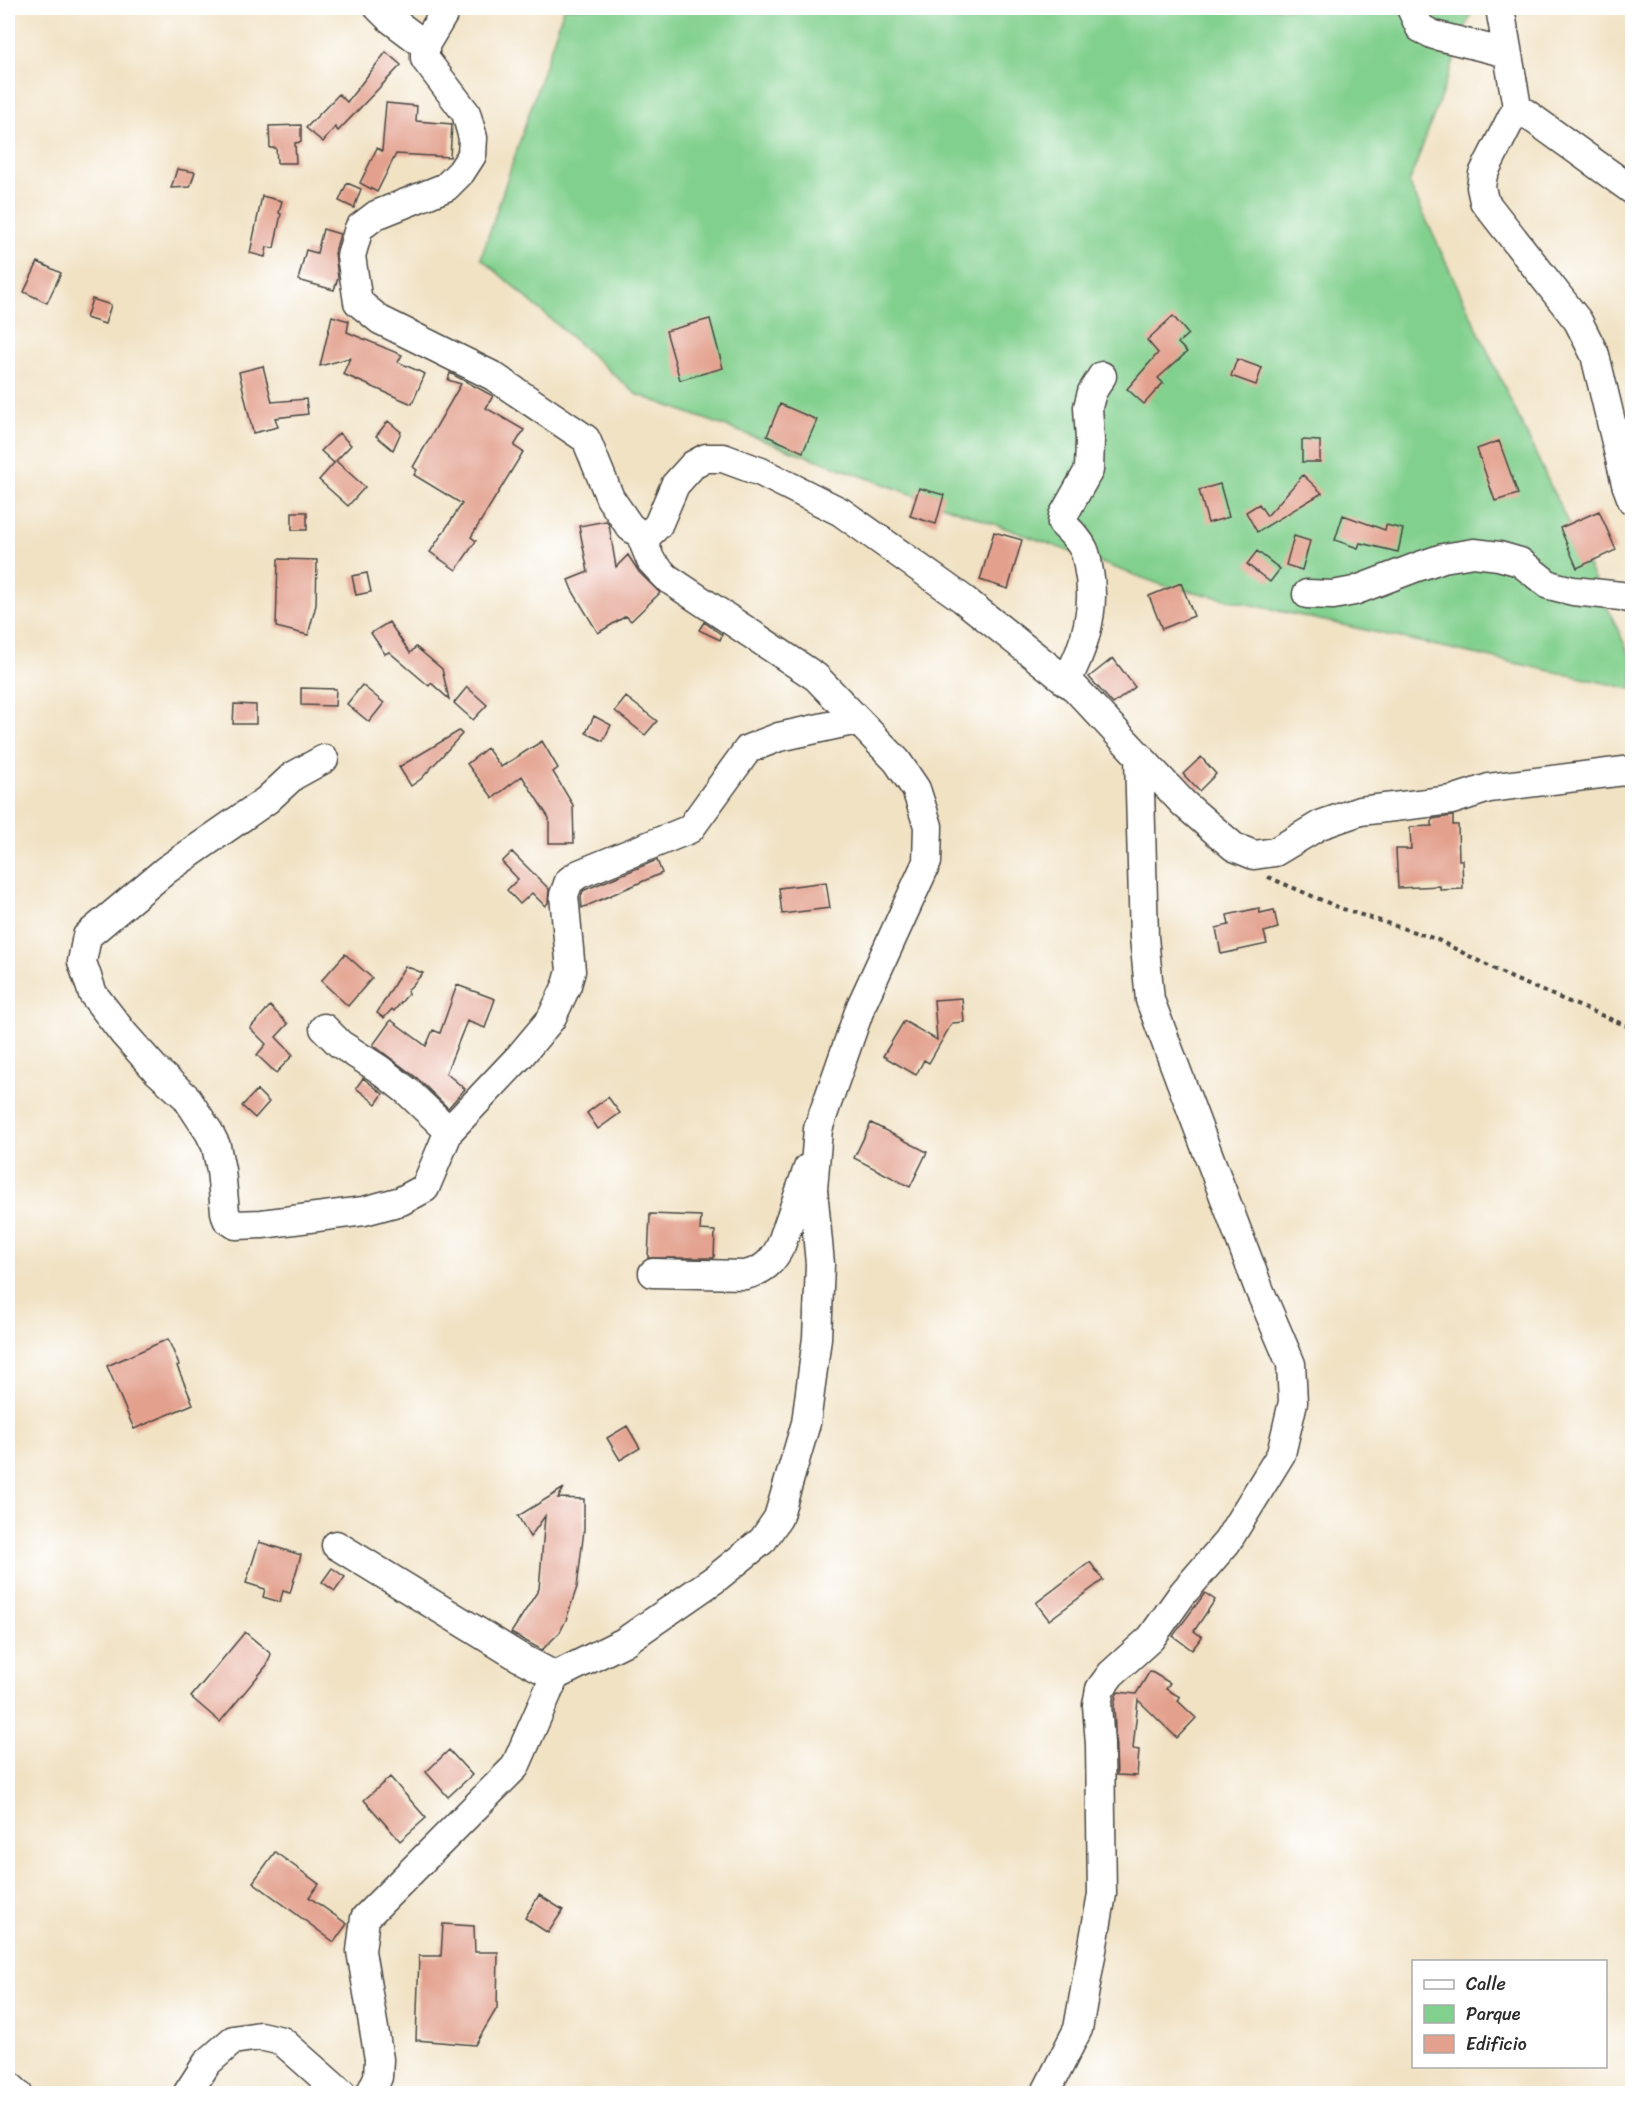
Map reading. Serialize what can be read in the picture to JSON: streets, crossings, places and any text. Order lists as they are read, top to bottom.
{
  "legend": ["Calle", "Parque", "Edificio"]
}
